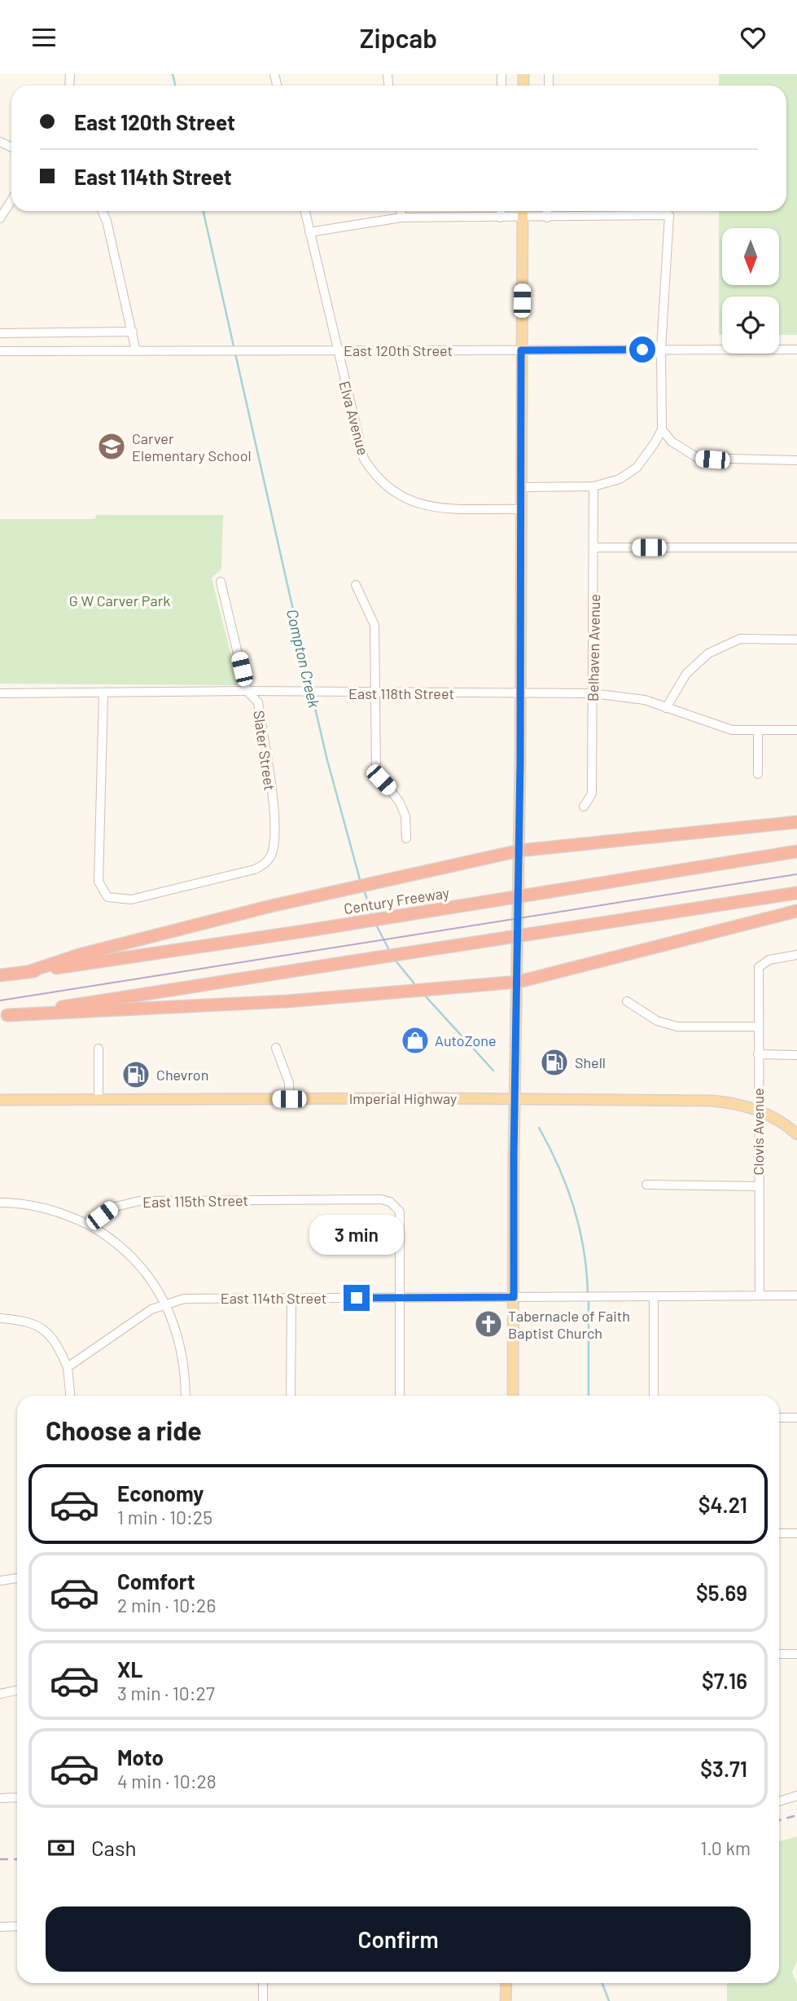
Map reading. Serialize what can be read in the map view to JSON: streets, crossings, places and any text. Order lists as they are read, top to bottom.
{
  "streets": {
    "highway": ["Century Freeway"],
    "main road": ["Imperial Highway"],
    "street": [
      "East 120th Street",
      "Elva Avenue",
      "Belhaven Avenue",
      "East 118th Street",
      "Slater Street",
      "Clovis Avenue",
      "East 115th Street",
      "East 114th Street"
    ]
  },
  "crossings": [
    ["East 120th Street", "Elva Avenue"],
    ["Belhaven Avenue", "East 118th Street"],
    ["East 118th Street", "Slater Street"],
    ["Imperial Highway", "Clovis Avenue"],
    ["Clovis Avenue", "East 114th Street"],
    ["East 115th Street", "East 114th Street"]
  ],
  "water": ["Compton Creek"],
  "parks": ["G W Carver Park"],
  "places": {
    "school or university": ["Carver Elementary School"],
    "shop": ["AutoZone"],
    "fuel station": ["Shell", "Chevron"],
    "church": ["Tabernacle of Faith Baptist Church"]
  },
  "north": "bottom",
  "page": {
    "header": "Zipcab",
    "banner": ["East 120th Street", "East 114th Street"],
    "bubble": "3 min",
    "heading": "Choose a ride",
    "list": [
      {
        "name": "Economy",
        "note": "1 min · 10:25",
        "value": "$4.21"
      },
      {
        "name": "Comfort",
        "note": "2 min · 10:26",
        "value": "$5.69"
      },
      {
        "name": "XL",
        "note": "3 min · 10:27",
        "value": "$7.16"
      },
      {
        "name": "Moto",
        "note": "4 min · 10:28",
        "value": "$3.71"
      }
    ],
    "pay": ["Cash", "1.0 km"],
    "buttons": "Confirm"
  }
}
